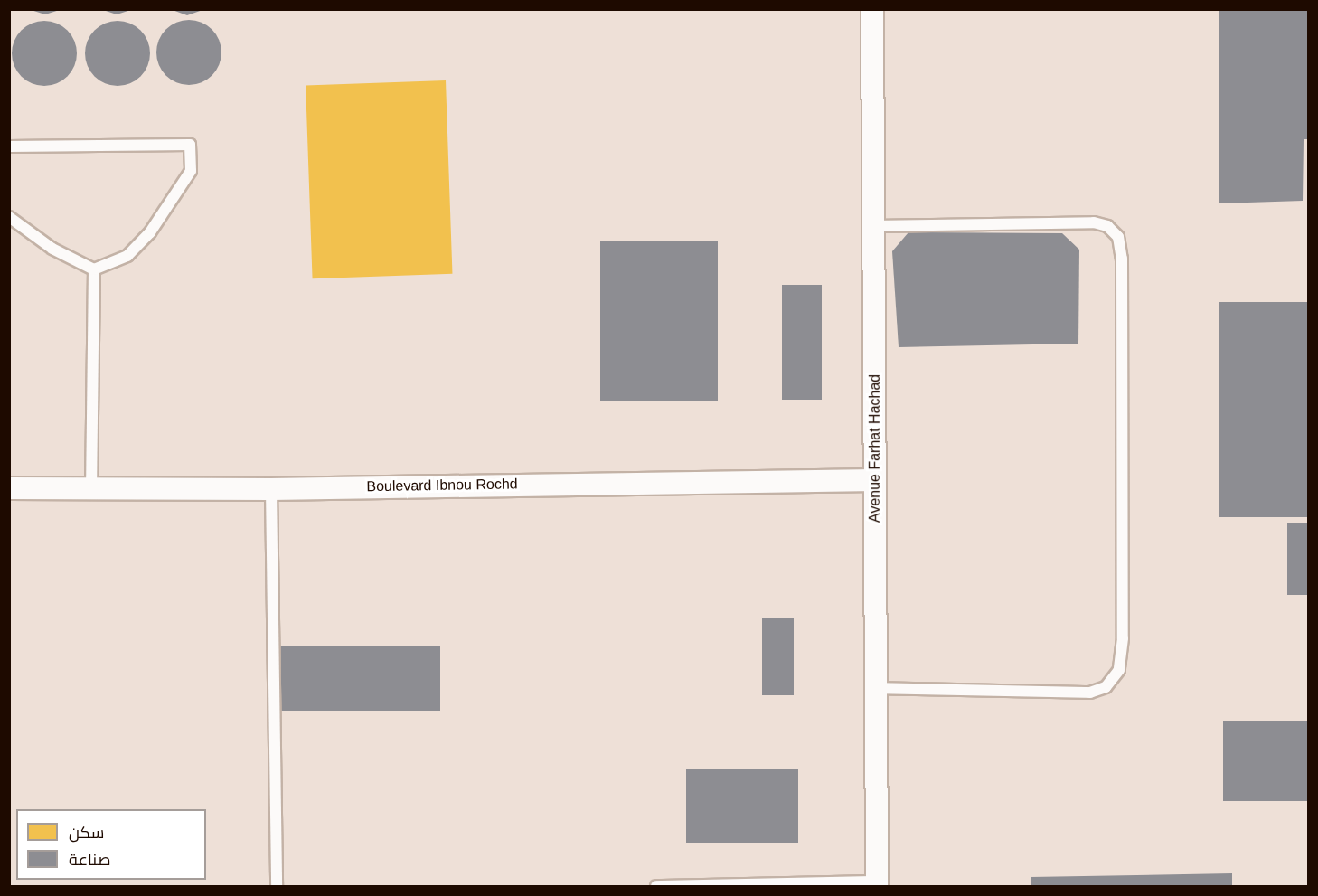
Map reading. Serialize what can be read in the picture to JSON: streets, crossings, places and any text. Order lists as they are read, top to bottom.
{
  "streets": {
    "street": ["Avenue Farhat Hachad", "Boulevard Ibnou Rochd"]
  },
  "crossings": [
    ["Avenue Farhat Hachad", "Boulevard Ibnou Rochd"]
  ],
  "legend": ["سكن", "صناعة"]
}
